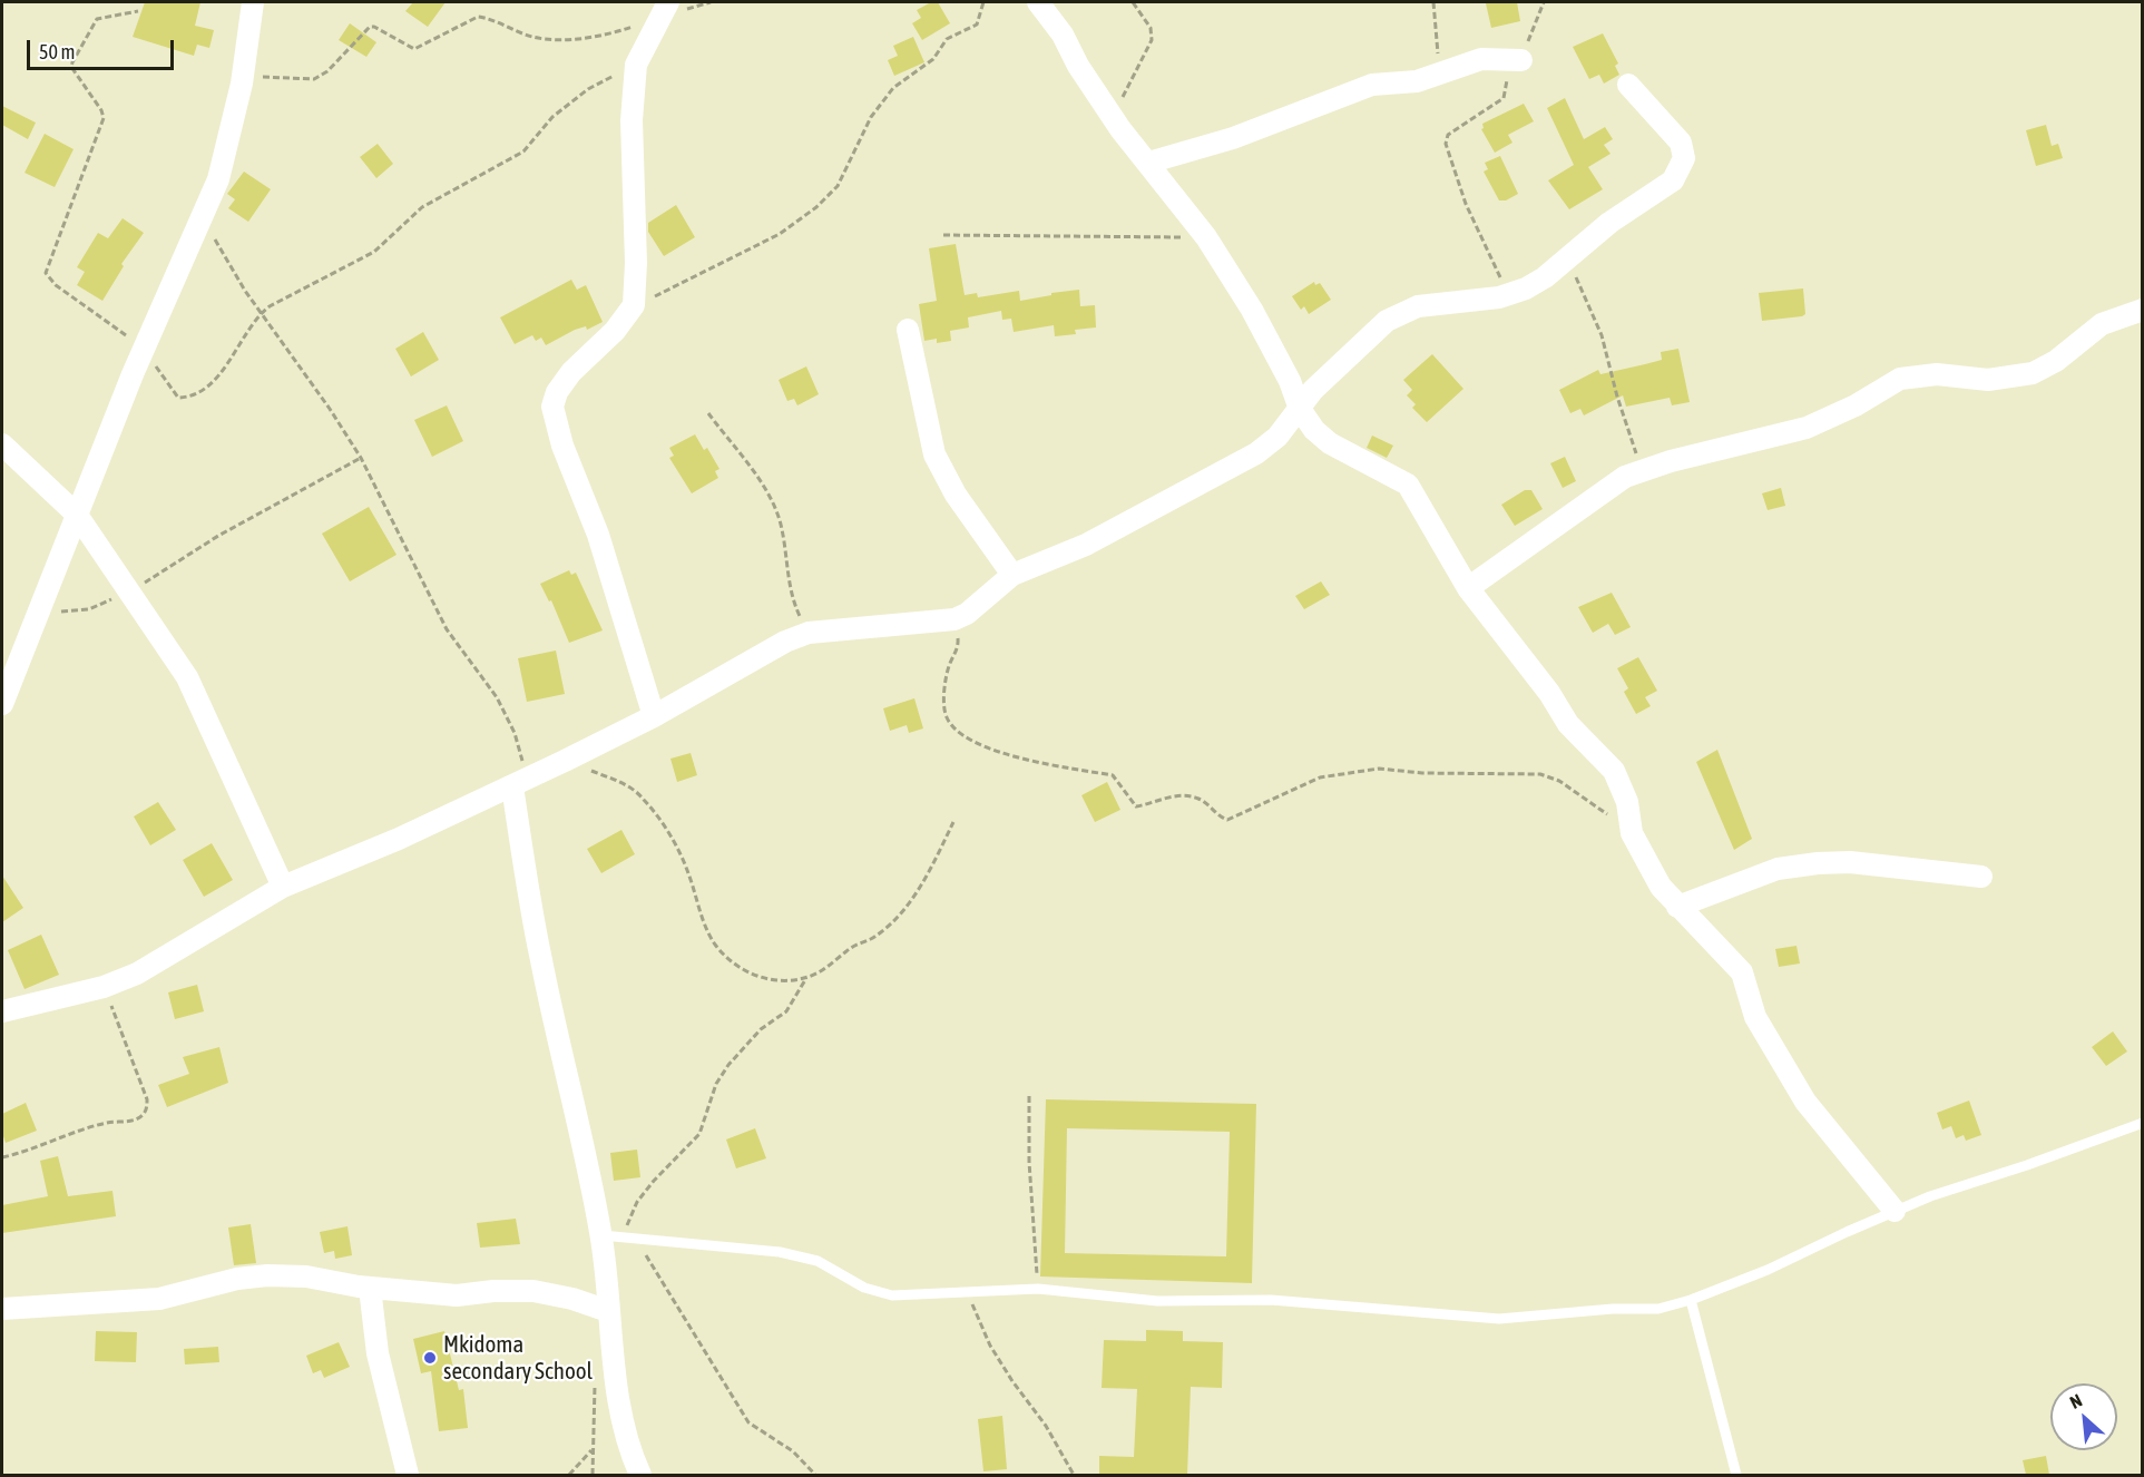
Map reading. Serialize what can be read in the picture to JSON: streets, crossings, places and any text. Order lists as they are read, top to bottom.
{
  "places": ["Mkidoma secondary School"],
  "scale_bar": "50 m",
  "north": "top left"
}
